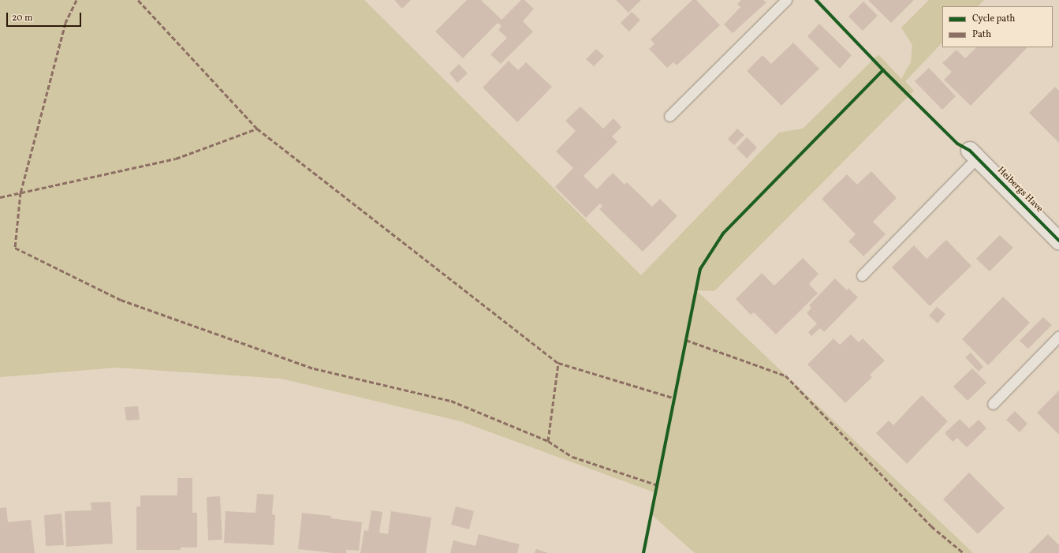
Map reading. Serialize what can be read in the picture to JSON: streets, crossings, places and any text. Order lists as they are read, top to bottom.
{
  "streets": {
    "street": ["Heibergs Have"]
  },
  "legend": ["Cycle path", "Path"],
  "scale_bar": "20 m"
}
